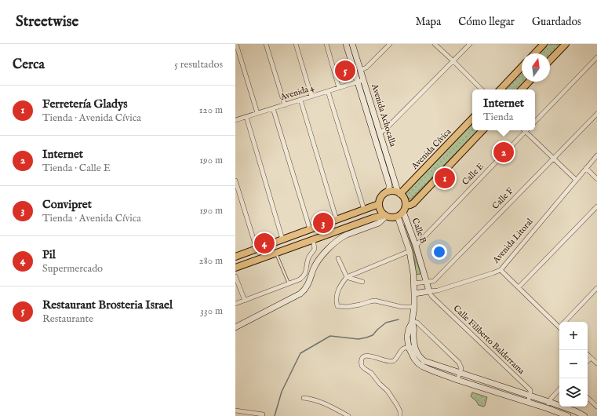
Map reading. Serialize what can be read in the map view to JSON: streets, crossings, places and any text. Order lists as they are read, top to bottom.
{
  "streets": {
    "main road": ["Avenida Cívica"],
    "street": [
      "Avenida 4",
      "Avenida Achocalla",
      "Calle E",
      "Calle F",
      "Calle B",
      "Avenida Litoral",
      "Calle Filiberto Balderrama"
    ]
  },
  "crossings": [
    ["Avenida 4", "Avenida Achocalla"],
    ["Avenida Achocalla", "Avenida Cívica"],
    ["Avenida Achocalla", "Calle B"],
    ["Avenida Cívica", "Calle B"],
    ["Calle E", "Calle B"],
    ["Calle F", "Calle B"],
    ["Calle B", "Avenida Litoral"],
    ["Calle B", "Calle Filiberto Balderrama"],
    ["Avenida Litoral", "Calle Filiberto Balderrama"]
  ],
  "north": "top",
  "page": {
    "header": "Streetwise",
    "nav": ["Mapa", "Cómo llegar", "Guardados"],
    "heading": ["Cerca", "5 resultados"],
    "pins": [
      "5",
      "2",
      "1",
      "3",
      "4"
    ],
    "list": [
      {
        "mark": "1",
        "name": "Ferretería Gladys",
        "note": "Tienda · Avenida Cívica",
        "value": "120 m"
      },
      {
        "mark": "2",
        "name": "Internet",
        "note": "Tienda · Calle E",
        "value": "190 m"
      },
      {
        "mark": "3",
        "name": "Convipret",
        "note": "Tienda · Avenida Cívica",
        "value": "190 m"
      },
      {
        "mark": "4",
        "name": "Pil",
        "note": "Supermercado",
        "value": "280 m"
      },
      {
        "mark": "5",
        "name": "Restaurant Brosteria Israel",
        "note": "Restaurante",
        "value": "330 m"
      }
    ],
    "popup": ["Internet", "Tienda"],
    "map_buttons": ["+", "−"]
  }
}
